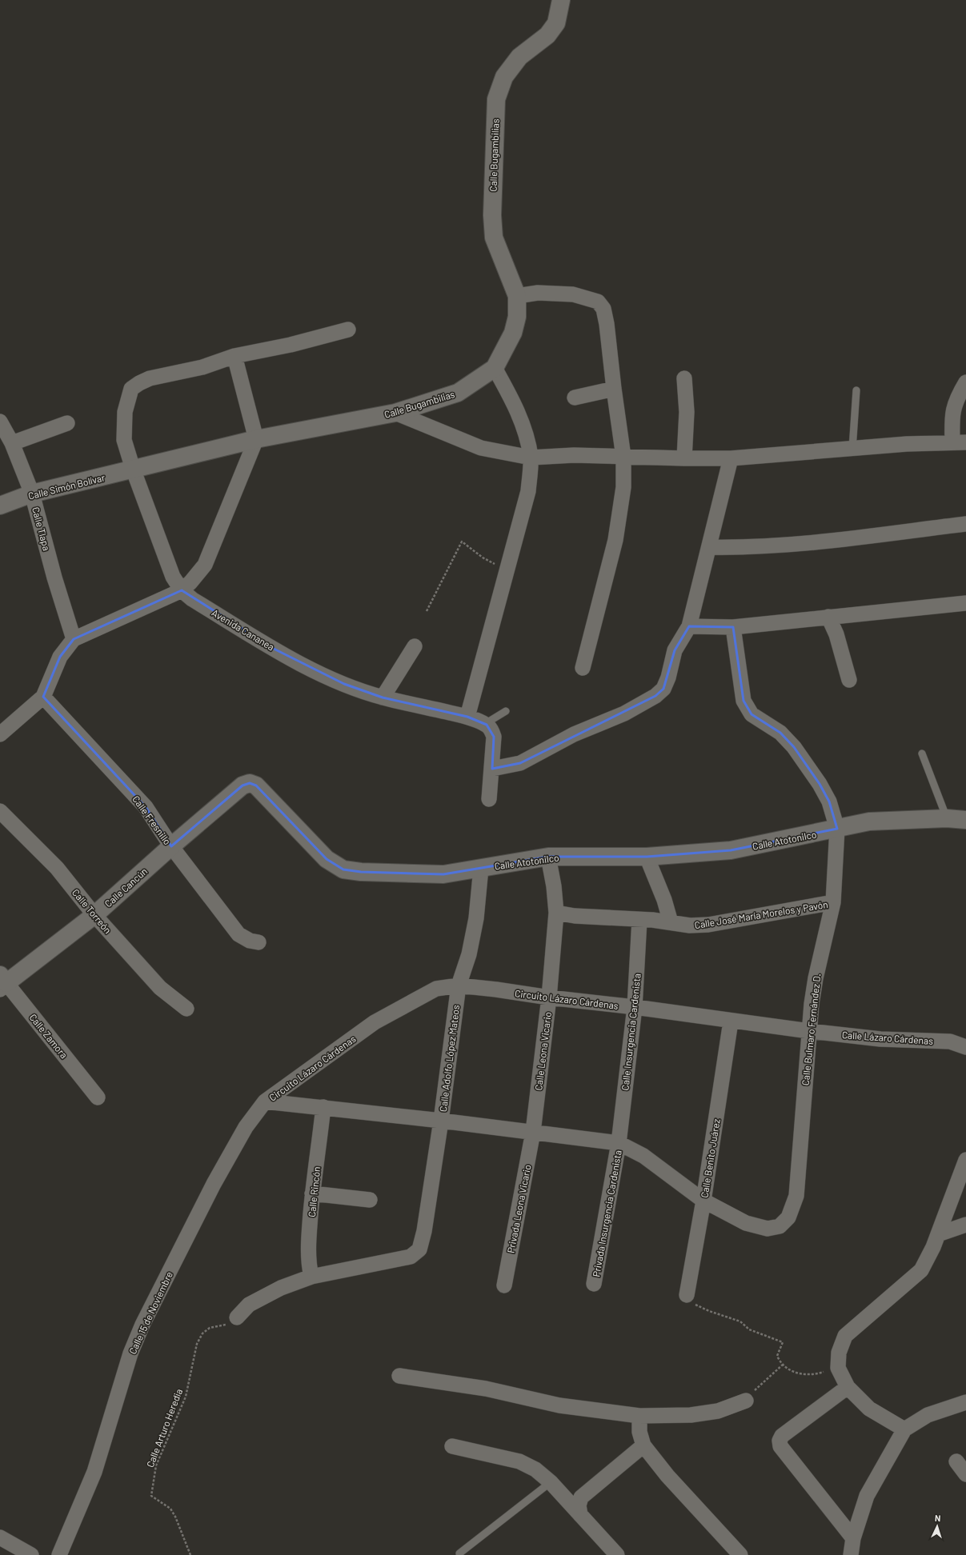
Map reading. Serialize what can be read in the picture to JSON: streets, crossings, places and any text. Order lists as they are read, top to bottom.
{
  "streets": {
    "street": [
      "Calle Bugambilias",
      "Calle Simón Bolívar",
      "Calle Tlapa",
      "Avenida Cananea",
      "Calle Fresnillo",
      "Calle Atotonilco",
      "Calle Cancún",
      "Calle Torreón",
      "Calle José María Morelos y Pavón",
      "Circuito Lázaro Cárdenas",
      "Calle Bulmaro Fernández D.",
      "Calle Insurgencia Cardenista",
      "Calle Zamora",
      "Calle Lázaro Cárdenas",
      "Calle Leona Vicario",
      "Calle Adolfo López Mateos",
      "Calle Benito Juárez",
      "Calle Rincón",
      "Privada Leona Vicario",
      "Privada Insurgencia Cardenista",
      "Calle 15 de Noviembre"
    ],
    "path": ["Calle Arturo Heredia"]
  },
  "crossings": [
    ["Calle Bugambilias", "Calle Simón Bolívar"],
    ["Calle Bugambilias", "Avenida Cananea"],
    ["Calle Simón Bolívar", "Calle Tlapa"],
    ["Calle Simón Bolívar", "Avenida Cananea"],
    ["Calle Fresnillo", "Calle Cancún"],
    ["Calle Atotonilco", "Calle Cancún"],
    ["Calle Atotonilco", "Calle Bulmaro Fernández D."],
    ["Calle Atotonilco", "Calle Leona Vicario"],
    ["Calle Atotonilco", "Calle Adolfo López Mateos"],
    ["Calle Cancún", "Calle Torreón"],
    ["Calle Cancún", "Calle Zamora"],
    ["Calle José María Morelos y Pavón", "Calle Bulmaro Fernández D."],
    ["Calle José María Morelos y Pavón", "Calle Insurgencia Cardenista"],
    ["Calle José María Morelos y Pavón", "Calle Leona Vicario"],
    ["Circuito Lázaro Cárdenas", "Calle Bulmaro Fernández D."],
    ["Circuito Lázaro Cárdenas", "Calle Insurgencia Cardenista"],
    ["Circuito Lázaro Cárdenas", "Calle Lázaro Cárdenas"],
    ["Circuito Lázaro Cárdenas", "Calle Leona Vicario"],
    ["Circuito Lázaro Cárdenas", "Calle Adolfo López Mateos"],
    ["Circuito Lázaro Cárdenas", "Calle Benito Juárez"],
    ["Circuito Lázaro Cárdenas", "Calle Rincón"],
    ["Circuito Lázaro Cárdenas", "Privada Leona Vicario"],
    ["Circuito Lázaro Cárdenas", "Privada Insurgencia Cardenista"],
    ["Circuito Lázaro Cárdenas", "Calle 15 de Noviembre"],
    ["Calle Bulmaro Fernández D.", "Calle Lázaro Cárdenas"],
    ["Calle Insurgencia Cardenista", "Privada Insurgencia Cardenista"],
    ["Calle Leona Vicario", "Privada Leona Vicario"],
    ["Calle Adolfo López Mateos", "Calle Rincón"]
  ],
  "north": "top"
}
